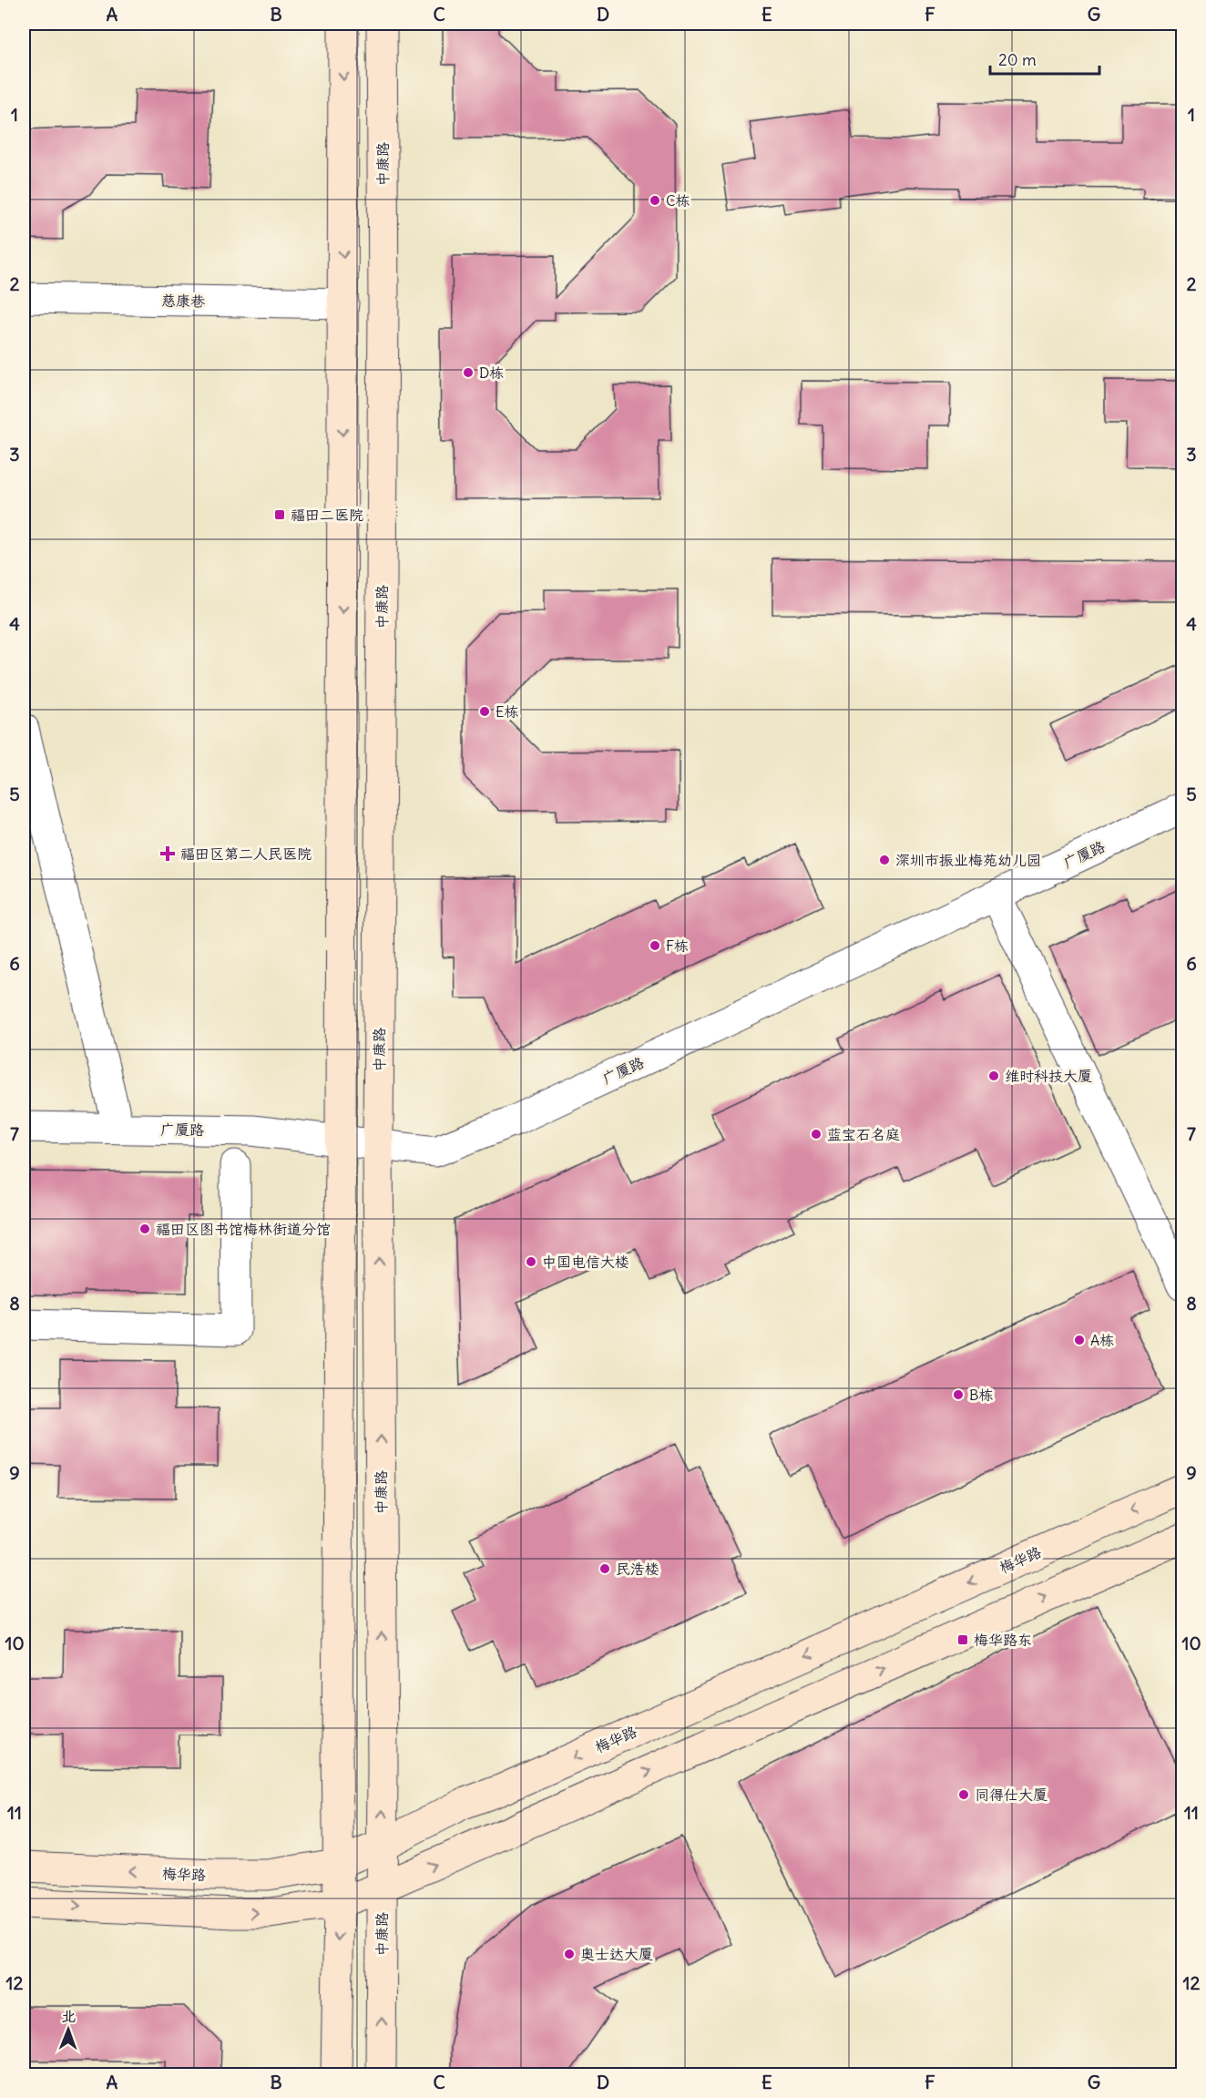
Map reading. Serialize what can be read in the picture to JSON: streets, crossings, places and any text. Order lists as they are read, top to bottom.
{
  "streets": {
    "main road": ["中康路", "梅华路"],
    "street": ["慈康巷", "广厦路"]
  },
  "crossings": [
    ["中康路", "广厦路"],
    ["中康路", "梅华路"]
  ],
  "places": {
    "other": [
      "C栋",
      "D栋",
      "E栋",
      "深圳市振业梅苑幼儿园",
      "F栋",
      "维时科技大厦",
      "蓝宝石名庭",
      "福田区图书馆梅林街道分馆",
      "中国电信大楼",
      "A栋",
      "B栋",
      "民浩楼",
      "同得仕大厦",
      "奥士达大厦"
    ],
    "transit": ["福田二医院", "梅华路东"],
    "health": ["福田区第二人民医院"]
  },
  "scale_bar": "20 m",
  "north": "top",
  "grid": {
    "columns": [
      "A",
      "B",
      "C",
      "D",
      "E",
      "F",
      "G"
    ],
    "rows": [
      "1",
      "2",
      "3",
      "4",
      "5",
      "6",
      "7",
      "8",
      "9",
      "10",
      "11",
      "12"
    ]
  }
}
